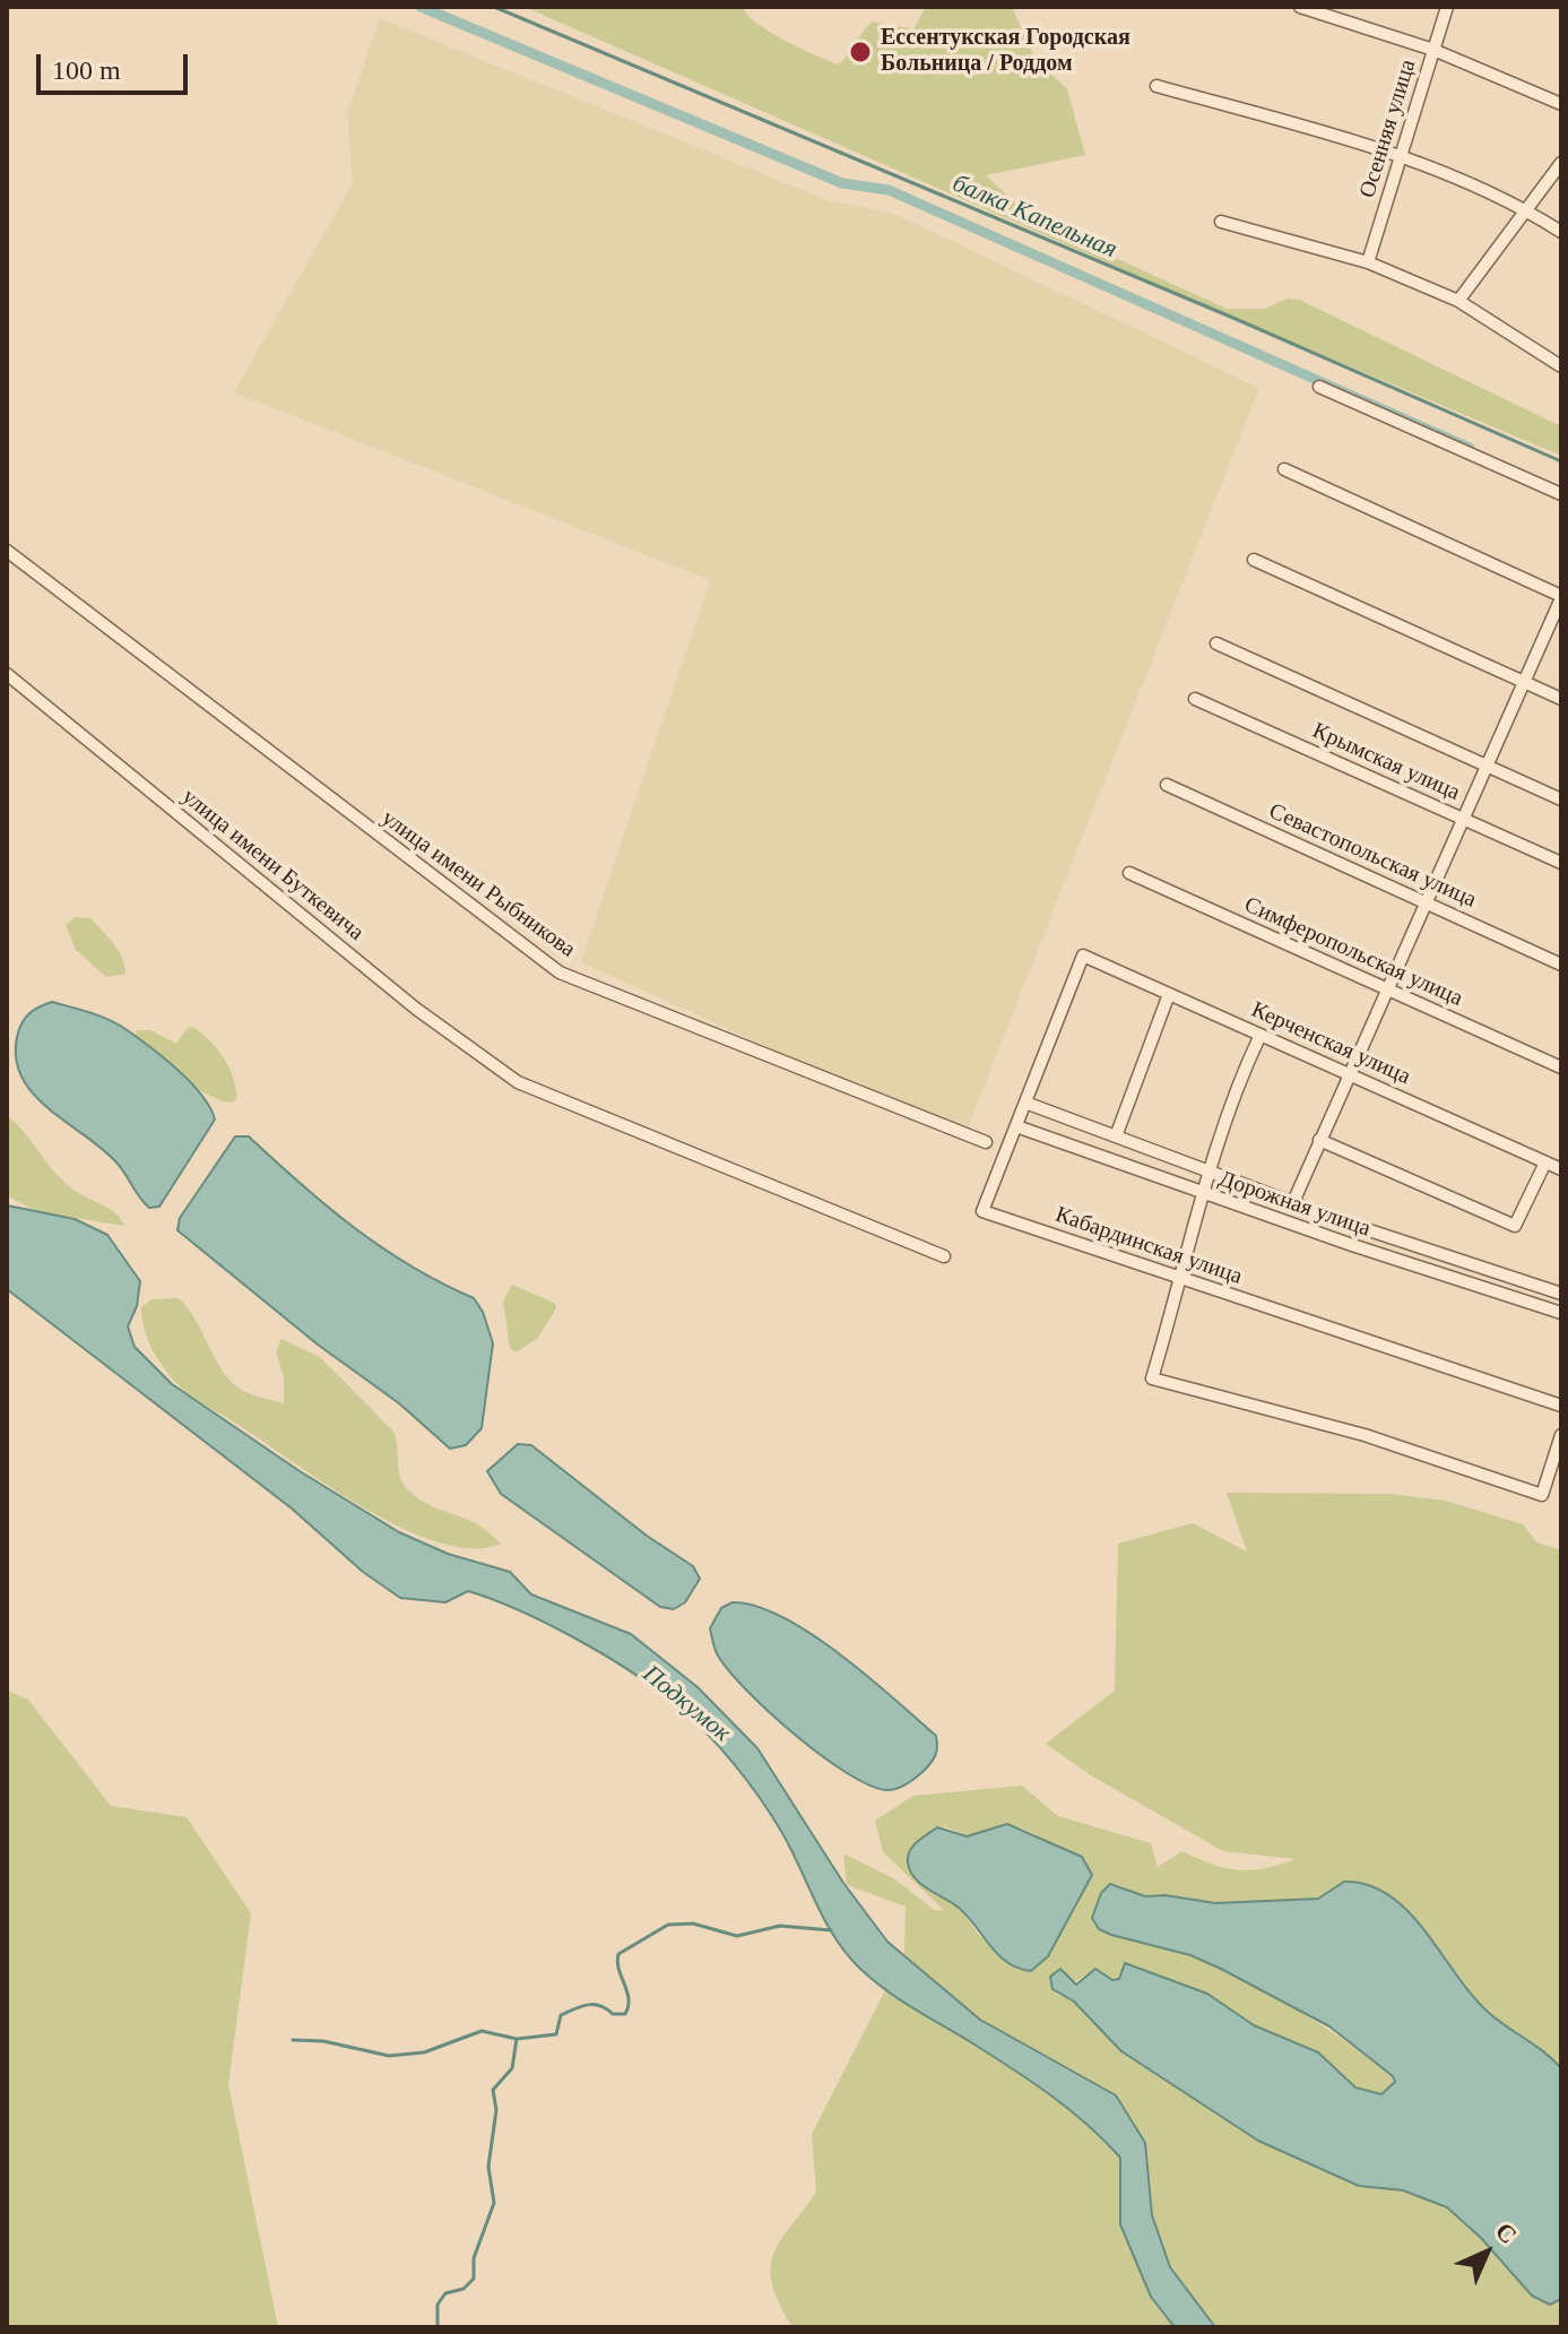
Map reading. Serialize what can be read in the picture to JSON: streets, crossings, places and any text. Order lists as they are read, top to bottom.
{
  "streets": {
    "street": [
      "Осенняя улица",
      "Крымская улица",
      "Севастопольская улица",
      "улица имени Буткевича",
      "улица имени Рыбникова",
      "Симферопольская улица",
      "Керченская улица",
      "Дорожная улица",
      "Кабардинская улица"
    ]
  },
  "crossings": [
    ["Керченская улица", "Кабардинская улица"],
    ["Дорожная улица", "Кабардинская улица"]
  ],
  "water": ["балка Капельная", "Подкумок"],
  "places": ["Ессентукская Городская Больница / Роддом"],
  "scale_bar": "100 m",
  "north": "top right"
}
